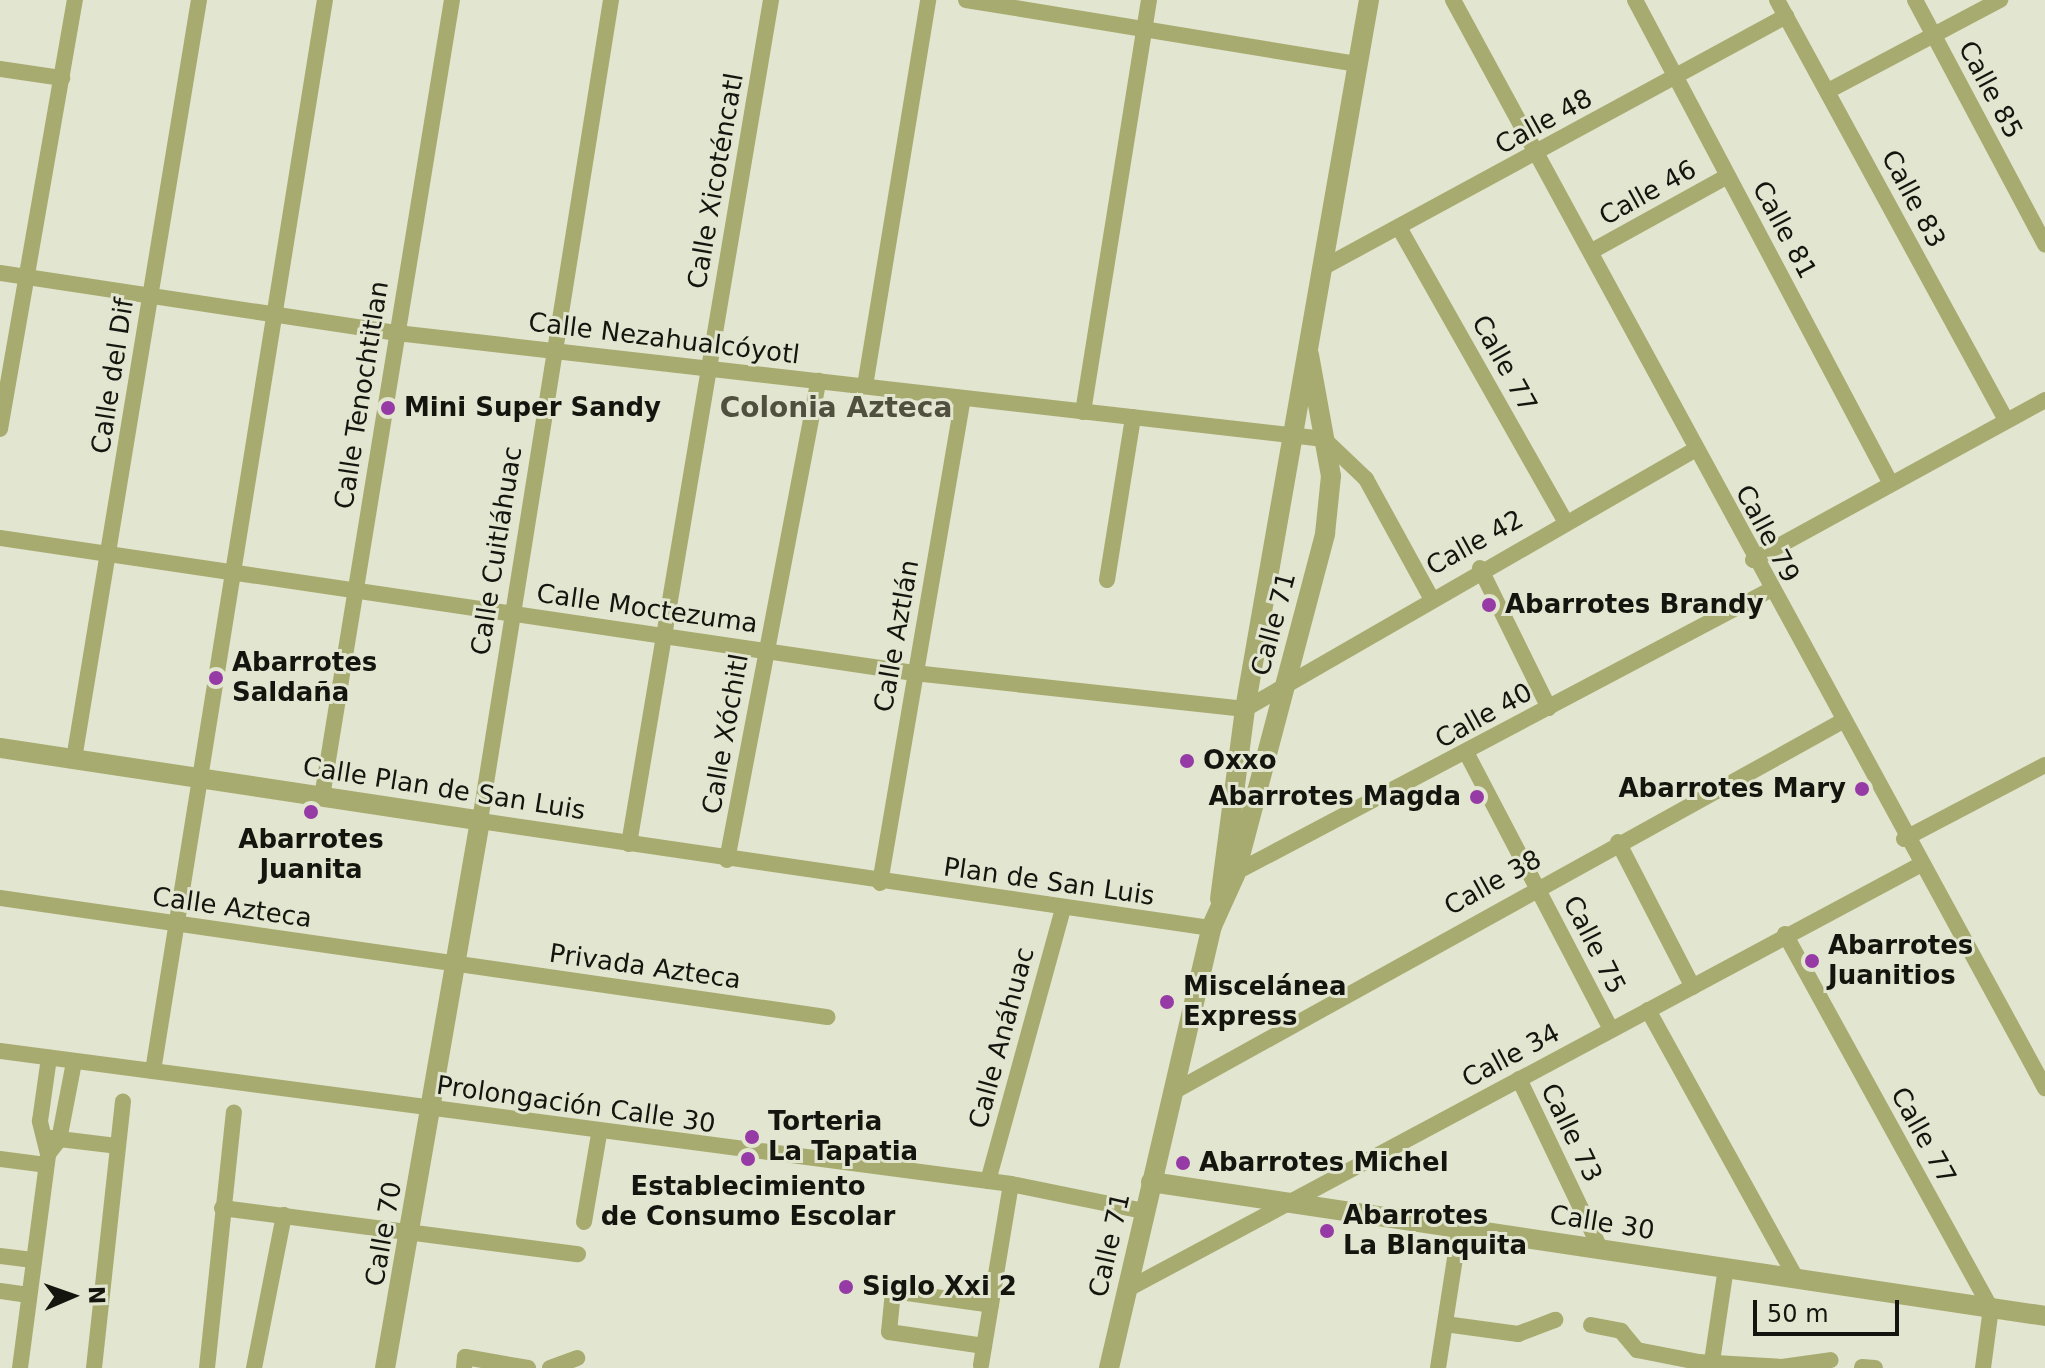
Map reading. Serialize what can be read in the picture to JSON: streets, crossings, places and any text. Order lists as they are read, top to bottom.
{
  "streets": {
    "street": [
      "Calle 85",
      "Calle 48",
      "Calle Xicoténcatl",
      "Calle 46",
      "Calle 83",
      "Calle 81",
      "Calle Nezahualcóyotl",
      "Calle 77",
      "Calle del Dif",
      "Calle Tenochtitlan",
      "Calle 79",
      "Calle 42",
      "Calle Cuitláhuac",
      "Calle Moctezuma",
      "Calle 71",
      "Calle Aztlán",
      "Calle 40",
      "Calle Xóchitl",
      "Calle Plan de San Luis",
      "Plan de San Luis",
      "Calle 38",
      "Calle Azteca",
      "Calle 75",
      "Privada Azteca",
      "Calle Anáhuac",
      "Calle 34",
      "Prolongación Calle 30",
      "Calle 73",
      "Calle 30",
      "Calle 70"
    ]
  },
  "crossings": [
    ["Calle 48", "Calle 83"],
    ["Calle 48", "Calle 81"],
    ["Calle 48", "Calle 77"],
    ["Calle 48", "Calle 79"],
    ["Calle 48", "Calle 71"],
    ["Calle Xicoténcatl", "Calle Nezahualcóyotl"],
    ["Calle Xicoténcatl", "Calle Moctezuma"],
    ["Calle Xicoténcatl", "Calle Plan de San Luis"],
    ["Calle 46", "Calle 81"],
    ["Calle 46", "Calle 79"],
    ["Calle Nezahualcóyotl", "Calle del Dif"],
    ["Calle Nezahualcóyotl", "Calle Tenochtitlan"],
    ["Calle Nezahualcóyotl", "Calle Cuitláhuac"],
    ["Calle Nezahualcóyotl", "Calle 71"],
    ["Calle Nezahualcóyotl", "Calle Aztlán"],
    ["Calle Nezahualcóyotl", "Calle Xóchitl"],
    ["Calle 77", "Calle 42"],
    ["Calle 77", "Calle 34"],
    ["Calle 77", "Calle 30"],
    ["Calle del Dif", "Calle Moctezuma"],
    ["Calle del Dif", "Calle Plan de San Luis"],
    ["Calle Tenochtitlan", "Calle Moctezuma"],
    ["Calle Tenochtitlan", "Calle Plan de San Luis"],
    ["Calle 79", "Calle 42"],
    ["Calle 79", "Calle 40"],
    ["Calle 79", "Calle 38"],
    ["Calle 79", "Calle 34"],
    ["Calle 42", "Calle 71"],
    ["Calle Cuitláhuac", "Calle Moctezuma"],
    ["Calle Cuitláhuac", "Calle Plan de San Luis"],
    ["Calle Cuitláhuac", "Calle Azteca"],
    ["Calle Cuitláhuac", "Privada Azteca"],
    ["Calle Cuitláhuac", "Prolongación Calle 30"],
    ["Calle Cuitláhuac", "Calle 70"],
    ["Calle Moctezuma", "Calle 71"],
    ["Calle Moctezuma", "Calle Aztlán"],
    ["Calle Moctezuma", "Calle Xóchitl"],
    ["Calle 71", "Calle 40"],
    ["Calle 71", "Plan de San Luis"],
    ["Calle 71", "Calle 38"],
    ["Calle 71", "Calle 34"],
    ["Calle 71", "Prolongación Calle 30"],
    ["Calle 71", "Calle 30"],
    ["Calle Aztlán", "Calle Plan de San Luis"],
    ["Calle Aztlán", "Plan de San Luis"],
    ["Calle 40", "Calle 75"],
    ["Calle Xóchitl", "Calle Plan de San Luis"],
    ["Calle Plan de San Luis", "Plan de San Luis"],
    ["Plan de San Luis", "Calle Anáhuac"],
    ["Calle 38", "Calle 75"],
    ["Calle Azteca", "Privada Azteca"],
    ["Calle 75", "Calle 34"],
    ["Calle 75", "Calle 30"],
    ["Calle Anáhuac", "Prolongación Calle 30"],
    ["Calle 34", "Calle 73"],
    ["Calle 34", "Calle 30"],
    ["Prolongación Calle 30", "Calle 70"],
    ["Calle 73", "Calle 30"]
  ],
  "districts": ["Colonia Azteca"],
  "places": [
    "Mini Super Sandy",
    "Abarrotes Brandy",
    "Abarrotes Saldaña",
    "Oxxo",
    "Abarrotes Mary",
    "Abarrotes Magda",
    "Abarrotes Juanita",
    "Abarrotes Juanitios",
    "Miscelánea Express",
    "Torteria La Tapatia",
    "Establecimiento de Consumo Escolar",
    "Abarrotes Michel",
    "Abarrotes La Blanquita",
    "Siglo Xxi 2"
  ],
  "scale_bar": "50 m",
  "north": "right"
}
